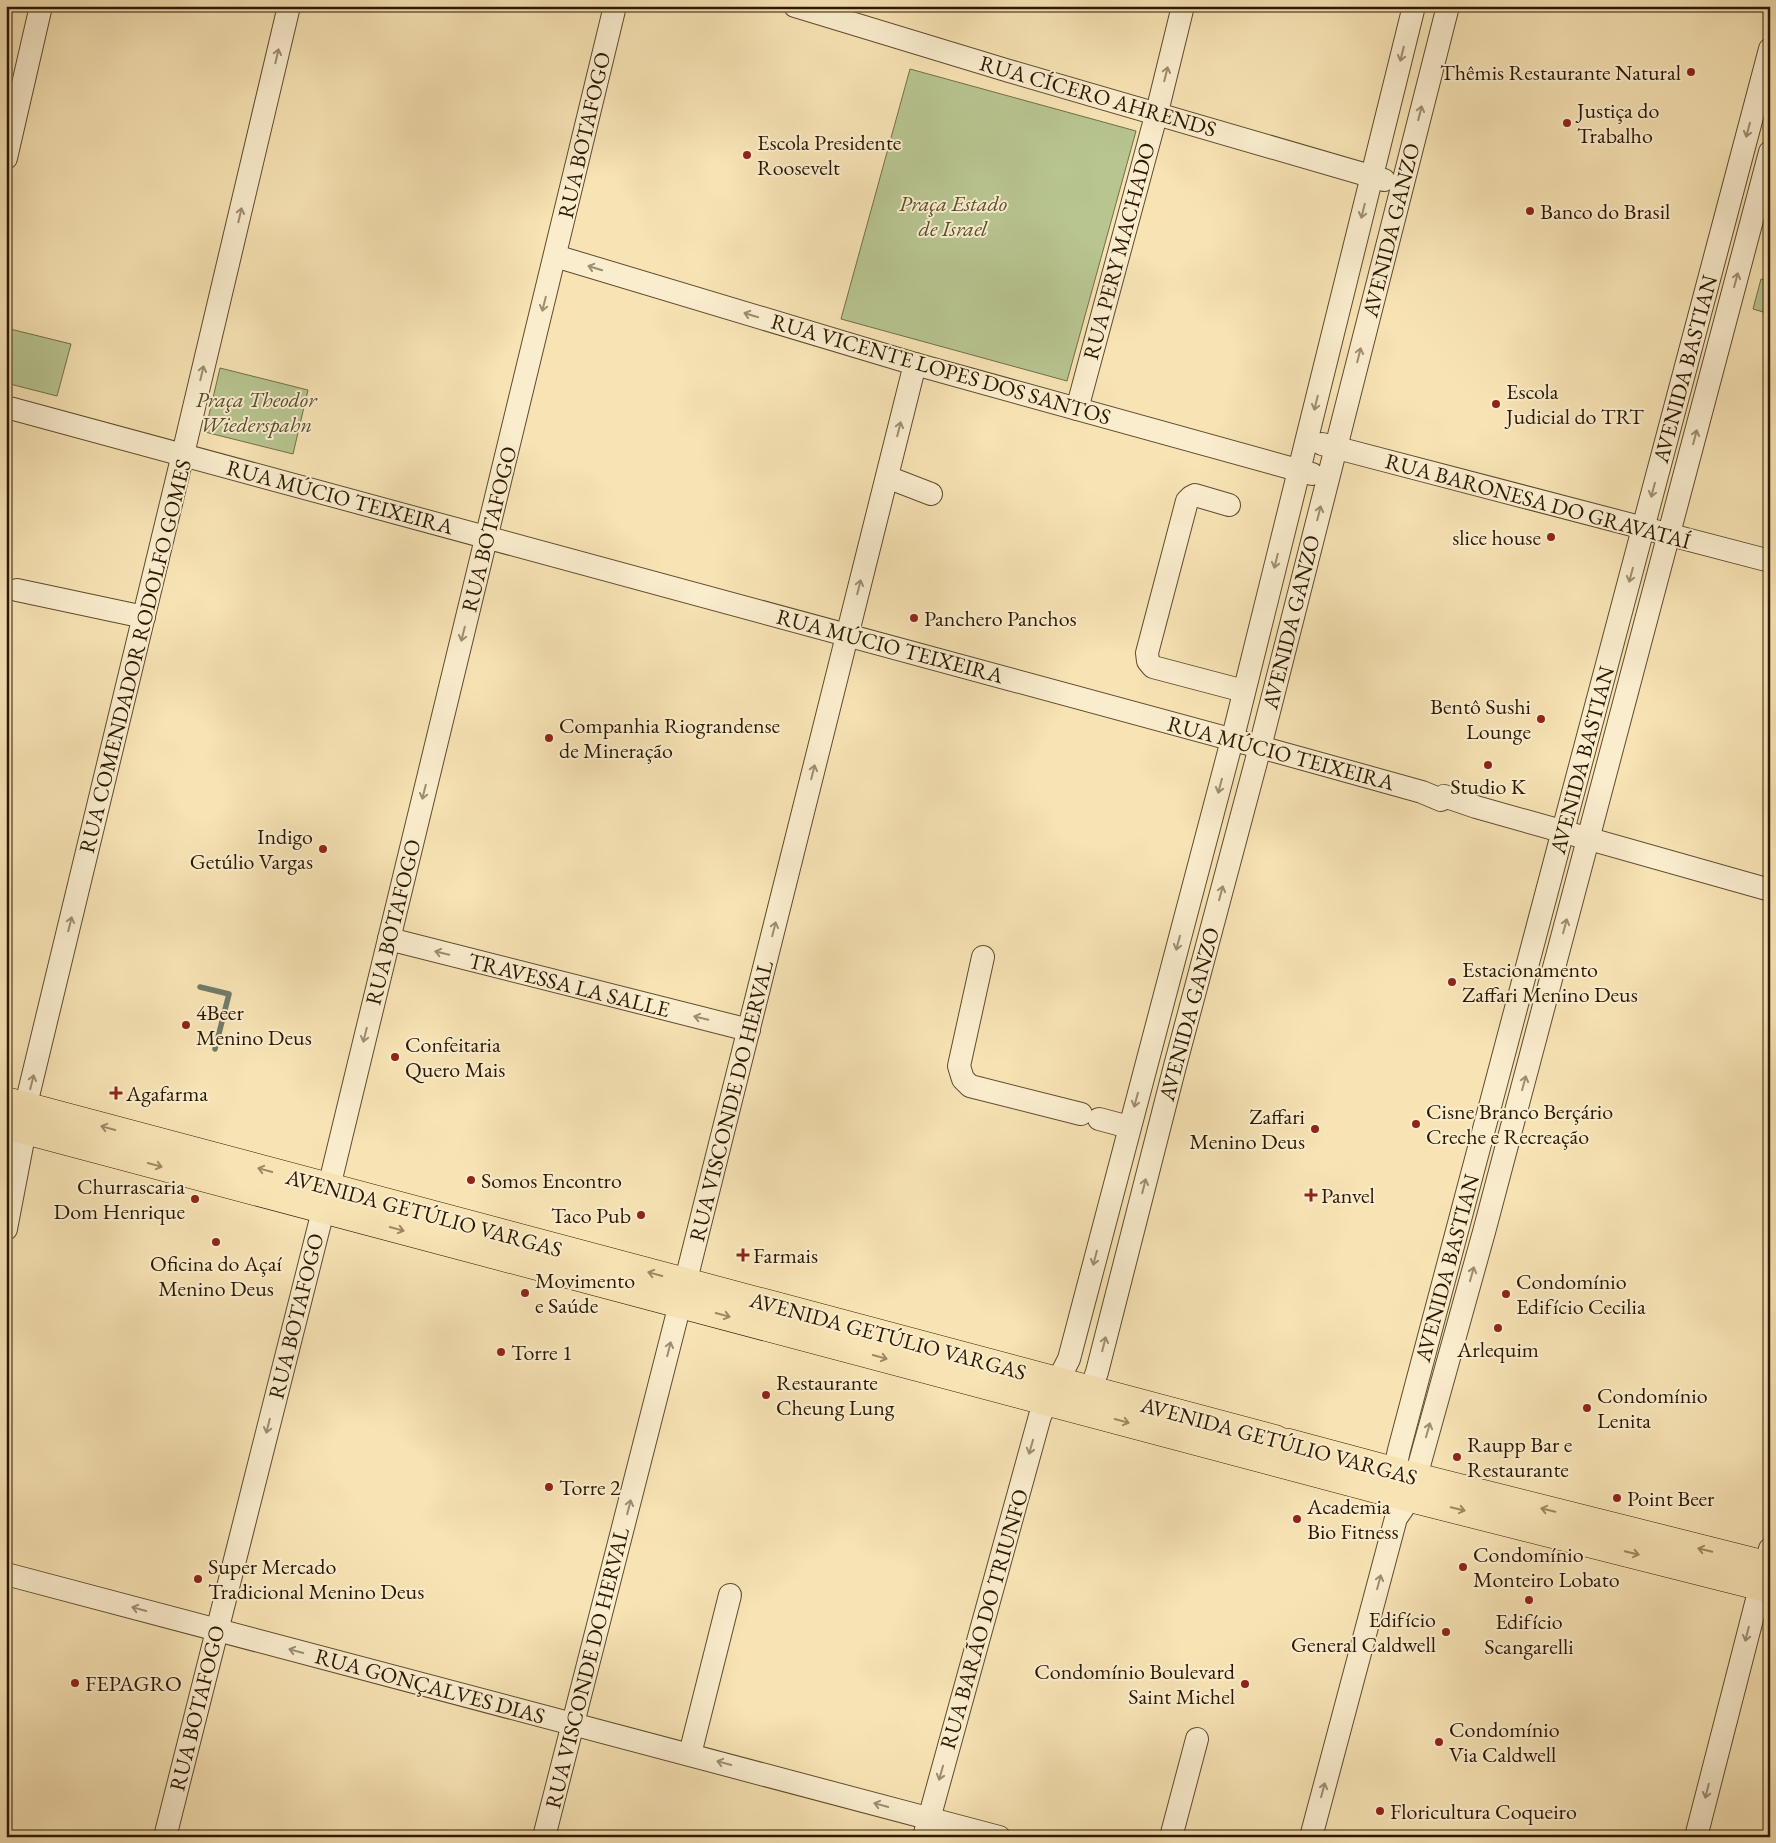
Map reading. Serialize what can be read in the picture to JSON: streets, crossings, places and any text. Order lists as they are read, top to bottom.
{
  "streets": {
    "main road": ["AVENIDA GETÚLIO VARGAS"],
    "street": [
      "RUA CÍCERO AHRENDS",
      "RUA BOTAFOGO",
      "AVENIDA GANZO",
      "RUA PERY MACHADO",
      "RUA VICENTE LOPES DOS SANTOS",
      "AVENIDA BASTIAN",
      "RUA MÚCIO TEIXEIRA",
      "RUA BARONESA DO GRAVATAÍ",
      "RUA COMENDADOR RODOLFO GOMES",
      "TRAVESSA LA SALLE",
      "RUA VISCONDE DO HERVAL",
      "RUA BARÃO DO TRIUNFO",
      "RUA GONÇALVES DIAS"
    ]
  },
  "crossings": [
    ["RUA CÍCERO AHRENDS", "AVENIDA GANZO"],
    ["RUA CÍCERO AHRENDS", "RUA PERY MACHADO"],
    ["RUA BOTAFOGO", "RUA VICENTE LOPES DOS SANTOS"],
    ["RUA BOTAFOGO", "RUA MÚCIO TEIXEIRA"],
    ["RUA BOTAFOGO", "TRAVESSA LA SALLE"],
    ["RUA BOTAFOGO", "AVENIDA GETÚLIO VARGAS"],
    ["RUA BOTAFOGO", "RUA GONÇALVES DIAS"],
    ["AVENIDA GANZO", "RUA VICENTE LOPES DOS SANTOS"],
    ["AVENIDA GANZO", "RUA MÚCIO TEIXEIRA"],
    ["AVENIDA GANZO", "RUA BARONESA DO GRAVATAÍ"],
    ["AVENIDA GANZO", "AVENIDA GETÚLIO VARGAS"],
    ["AVENIDA GANZO", "RUA BARÃO DO TRIUNFO"],
    ["RUA PERY MACHADO", "RUA VICENTE LOPES DOS SANTOS"],
    ["RUA VICENTE LOPES DOS SANTOS", "RUA VISCONDE DO HERVAL"],
    ["AVENIDA BASTIAN", "RUA MÚCIO TEIXEIRA"],
    ["AVENIDA BASTIAN", "RUA BARONESA DO GRAVATAÍ"],
    ["AVENIDA BASTIAN", "AVENIDA GETÚLIO VARGAS"],
    ["RUA MÚCIO TEIXEIRA", "RUA COMENDADOR RODOLFO GOMES"],
    ["RUA MÚCIO TEIXEIRA", "RUA VISCONDE DO HERVAL"],
    ["RUA COMENDADOR RODOLFO GOMES", "AVENIDA GETÚLIO VARGAS"],
    ["TRAVESSA LA SALLE", "RUA VISCONDE DO HERVAL"],
    ["RUA VISCONDE DO HERVAL", "AVENIDA GETÚLIO VARGAS"],
    ["RUA VISCONDE DO HERVAL", "RUA GONÇALVES DIAS"],
    ["AVENIDA GETÚLIO VARGAS", "RUA BARÃO DO TRIUNFO"],
    ["RUA BARÃO DO TRIUNFO", "RUA GONÇALVES DIAS"]
  ],
  "one_way": [
    "RUA BOTAFOGO",
    "RUA VICENTE LOPES DOS SANTOS",
    "RUA COMENDADOR RODOLFO GOMES",
    "TRAVESSA LA SALLE",
    "RUA VISCONDE DO HERVAL",
    "RUA BARÃO DO TRIUNFO",
    "RUA GONÇALVES DIAS"
  ],
  "parks": ["Praça Estado de Israel", "Praça Theodor Wiederspahn"],
  "places": {
    "other": [
      "Thêmis Restaurante Natural",
      "Justiça do Trabalho",
      "Escola Presidente Roosevelt",
      "Banco do Brasil",
      "Escola Judicial do TRT",
      "slice house",
      "Panchero Panchos",
      "Bentô Sushi Lounge",
      "Companhia Riograndense de Mineração",
      "Studio K",
      "Indigo Getúlio Vargas",
      "Estacionamento Zaffari Menino Deus",
      "4Beer Menino Deus",
      "Confeitaria Quero Mais",
      "Cisne Branco Berçário Creche e Recreação",
      "Zaffari Menino Deus",
      "Somos Encontro",
      "Churrascaria Dom Henrique",
      "Taco Pub",
      "Oficina do Açaí Menino Deus",
      "Movimento e Saúde",
      "Condomínio Edifício Cecilia",
      "Arlequim",
      "Torre 1",
      "Restaurante Cheung Lung",
      "Condomínio Lenita",
      "Raupp Bar e Restaurante",
      "Torre 2",
      "Point Beer",
      "Academia Bio Fitness",
      "Condomínio Monteiro Lobato",
      "Super Mercado Tradicional Menino Deus",
      "Edifício Scangarelli",
      "Edifício General Caldwell",
      "FEPAGRO",
      "Condomínio Boulevard Saint Michel",
      "Condomínio Via Caldwell",
      "Floricultura Coqueiro"
    ],
    "health": ["Agafarma", "Panvel", "Farmais"]
  }
}
